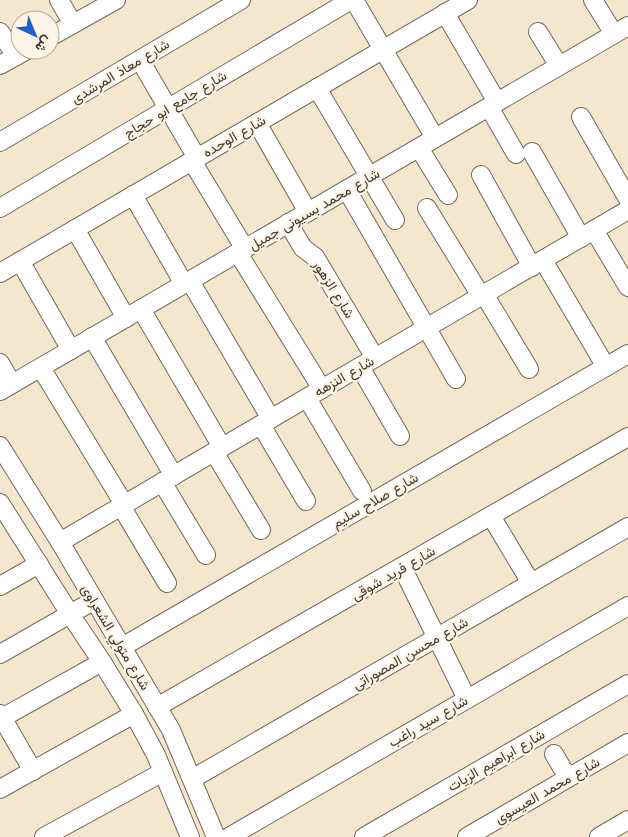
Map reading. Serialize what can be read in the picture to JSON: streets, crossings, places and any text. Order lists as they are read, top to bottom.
{
  "streets": {
    "street": [
      "شارع معاذ المرشدى",
      "شارع جامع ابو حجاج",
      "شارع الوحده",
      "شارع محمد بسيونى جميل",
      "شارع الزهور",
      "شارع النزهه",
      "شارع صلاح سليم",
      "شارع فريد شوقى",
      "شارع متولي الشعراوى",
      "شارع محسن المصوراتى",
      "شارع سيد راغب",
      "شارع ابراهيم الزيات",
      "شارع محمد العيسوى"
    ]
  },
  "crossings": [
    ["شارع محمد بسيونى جميل", "شارع الزهور"],
    ["شارع الزهور", "شارع النزهه"],
    ["شارع النزهه", "شارع متولي الشعراوى"],
    ["شارع صلاح سليم", "شارع متولي الشعراوى"],
    ["شارع فريد شوقى", "شارع متولي الشعراوى"],
    ["شارع متولي الشعراوى", "شارع محسن المصوراتى"]
  ],
  "north": "bottom right"
}
